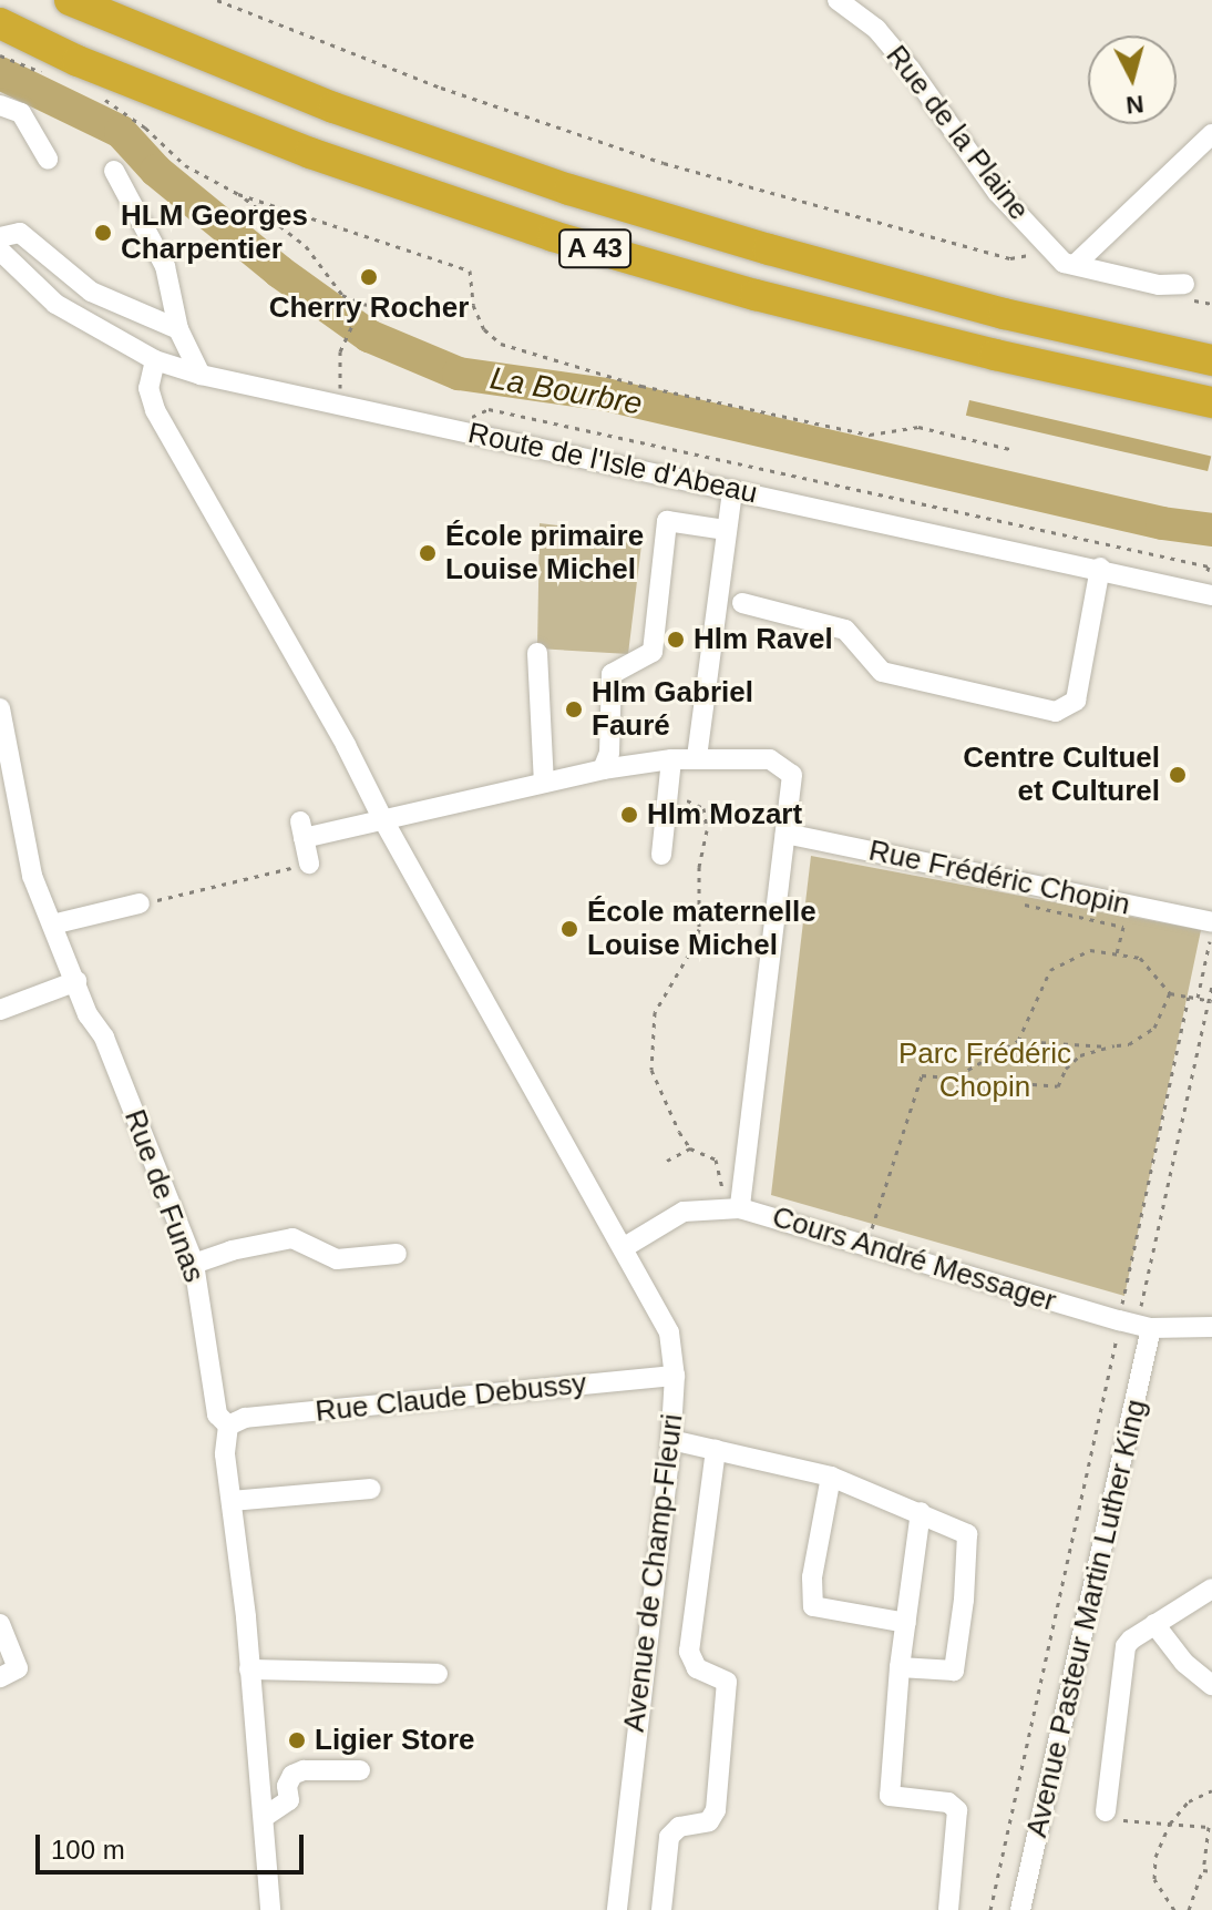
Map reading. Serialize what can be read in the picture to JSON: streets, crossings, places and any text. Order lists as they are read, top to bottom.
{
  "streets": {
    "highway": ["A 43"],
    "street": [
      "Rue de la Plaine",
      "Route de l'Isle d'Abeau",
      "Rue Frédéric Chopin",
      "Rue de Funas",
      "Cours André Messager",
      "Rue Claude Debussy",
      "Avenue de Champ-Fleuri",
      "Avenue Pasteur Martin Luther King"
    ]
  },
  "crossings": [
    ["Route de l'Isle d'Abeau", "Avenue de Champ-Fleuri"],
    ["Rue de Funas", "Rue Claude Debussy"],
    ["Cours André Messager", "Avenue de Champ-Fleuri"],
    ["Cours André Messager", "Avenue Pasteur Martin Luther King"],
    ["Rue Claude Debussy", "Avenue de Champ-Fleuri"]
  ],
  "water": ["La Bourbre"],
  "parks": ["Parc Frédéric Chopin"],
  "places": [
    "HLM Georges Charpentier",
    "Cherry Rocher",
    "École primaire Louise Michel",
    "Hlm Ravel",
    "Hlm Gabriel Fauré",
    "Centre Cultuel et Culturel",
    "Hlm Mozart",
    "École maternelle Louise Michel",
    "Ligier Store"
  ],
  "scale_bar": "100 m",
  "north": "bottom"
}
